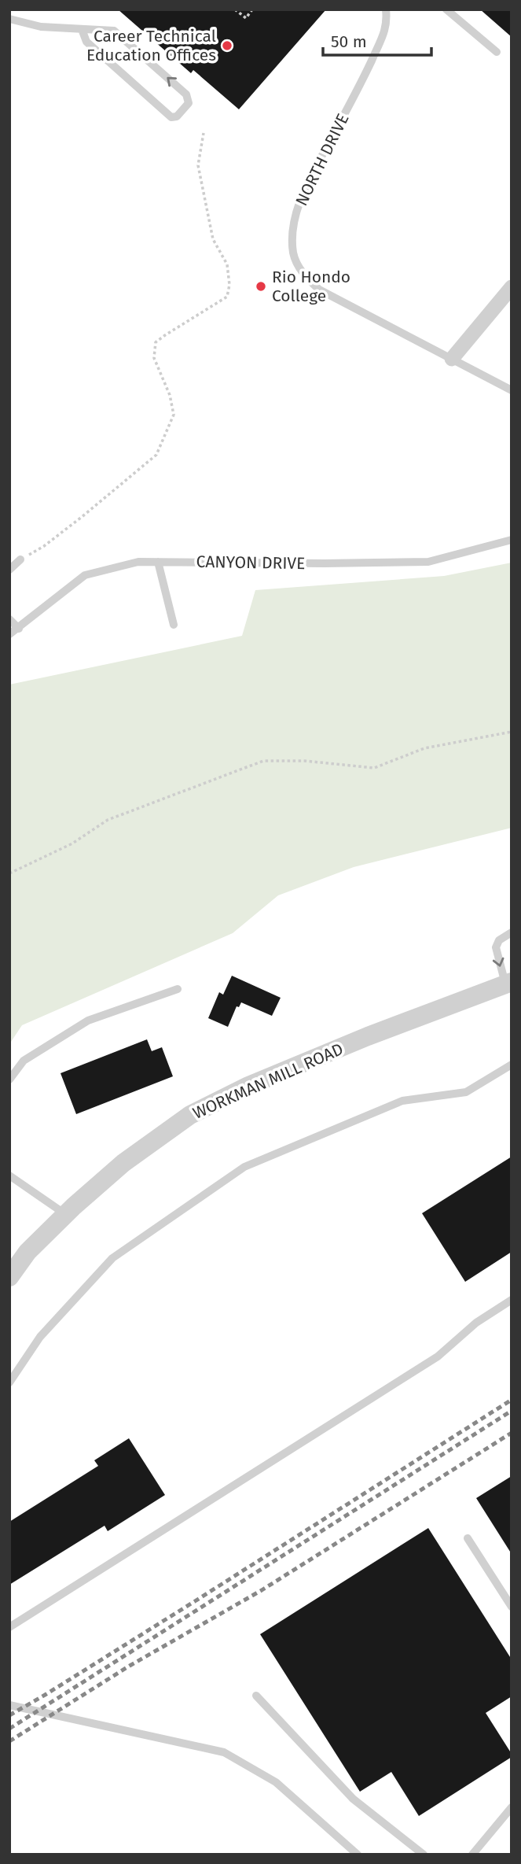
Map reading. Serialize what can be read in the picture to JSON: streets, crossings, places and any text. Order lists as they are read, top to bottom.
{
  "streets": {
    "street": ["WORKMAN MILL ROAD"],
    "lane": ["NORTH DRIVE", "CANYON DRIVE"]
  },
  "places": ["Career Technical Education Offices", "Rio Hondo College"],
  "scale_bar": "50 m"
}
